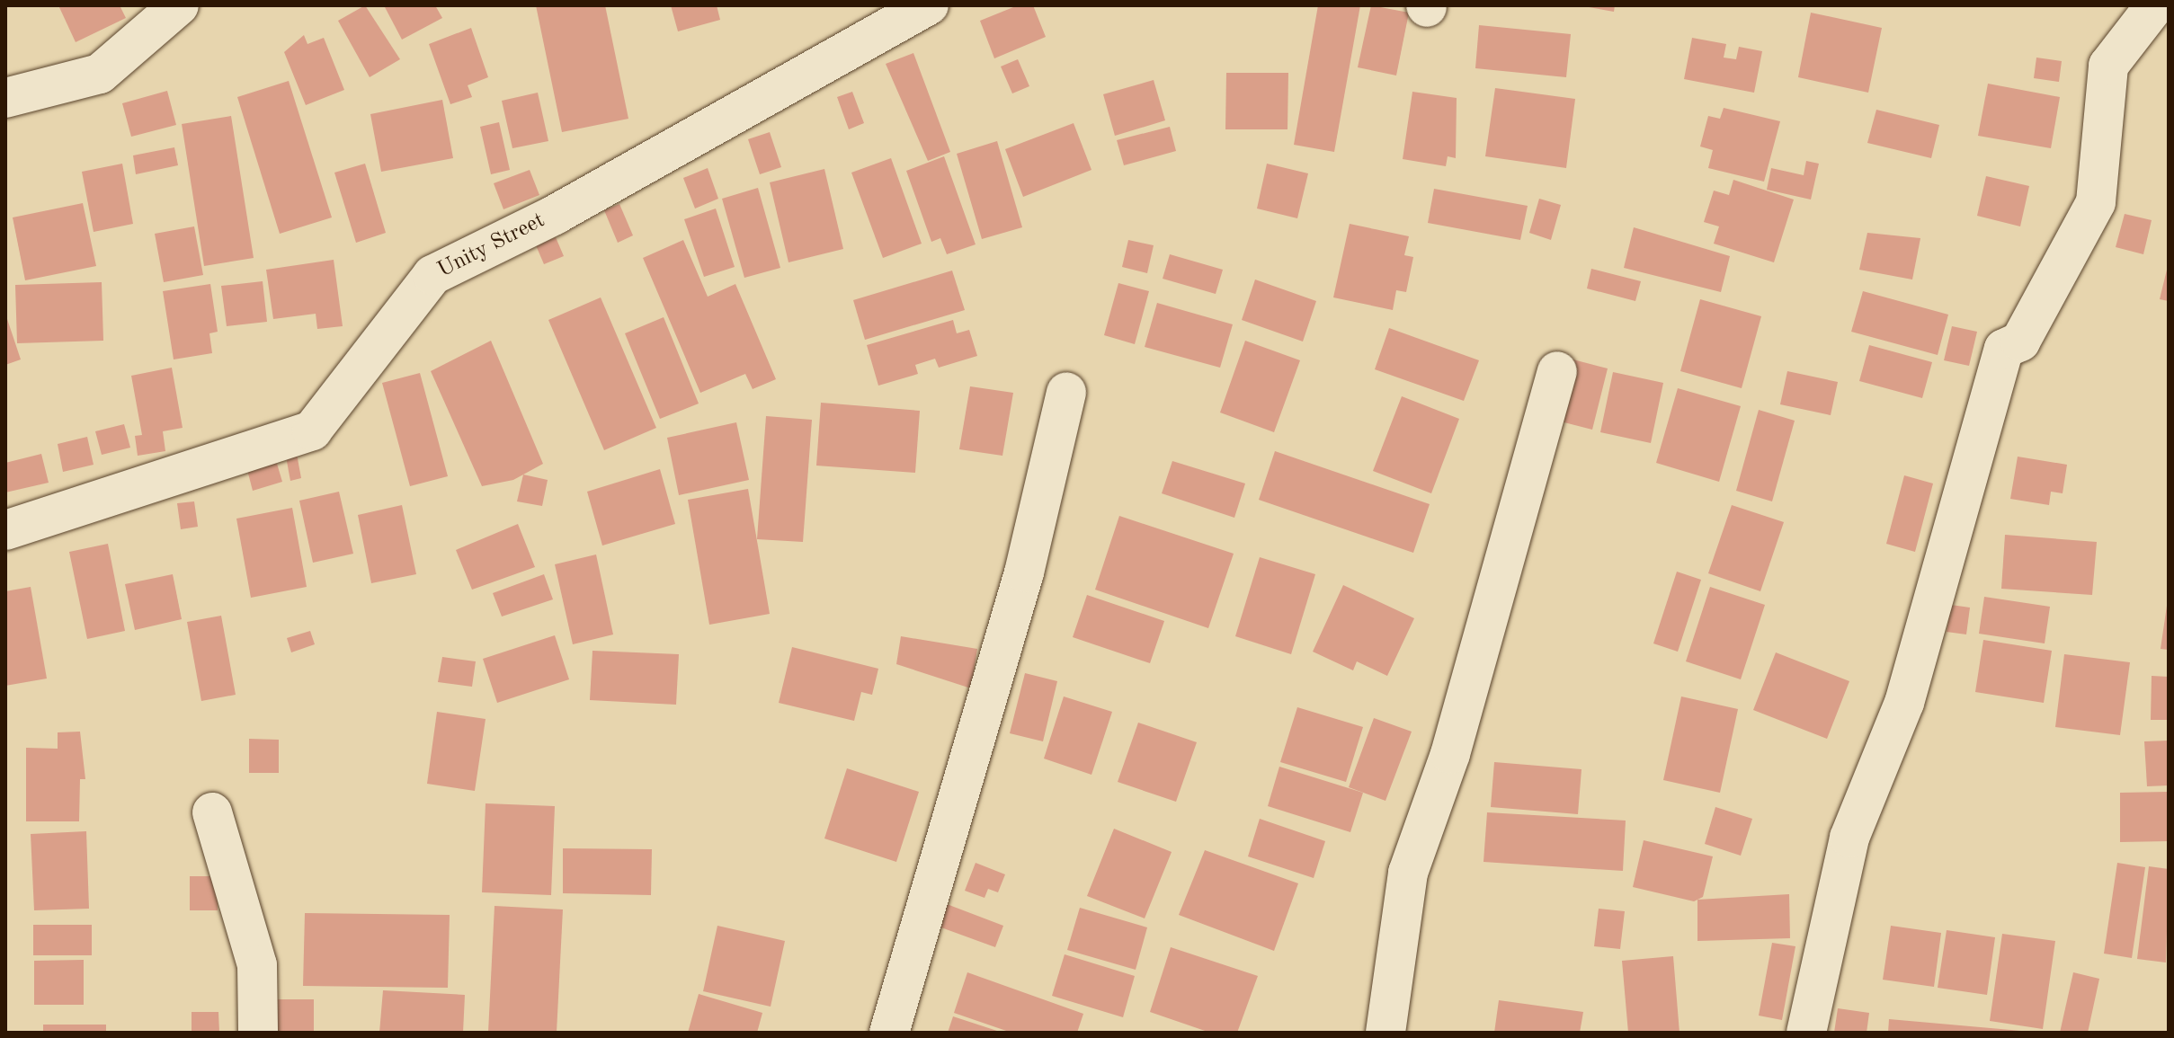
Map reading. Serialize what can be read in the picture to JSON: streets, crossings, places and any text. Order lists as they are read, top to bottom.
{
  "streets": {
    "street": ["Unity Street"]
  }
}
